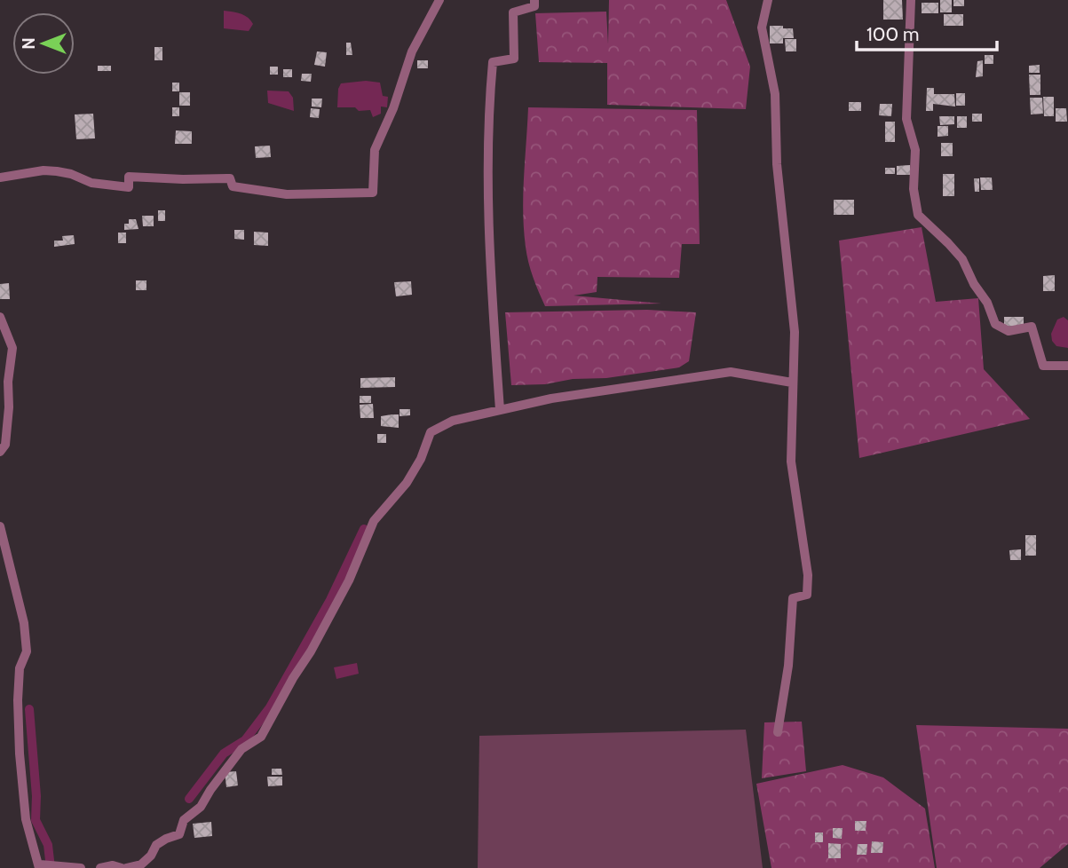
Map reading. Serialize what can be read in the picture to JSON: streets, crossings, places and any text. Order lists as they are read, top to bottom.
{
  "scale_bar": "100 m",
  "north": "left"
}
